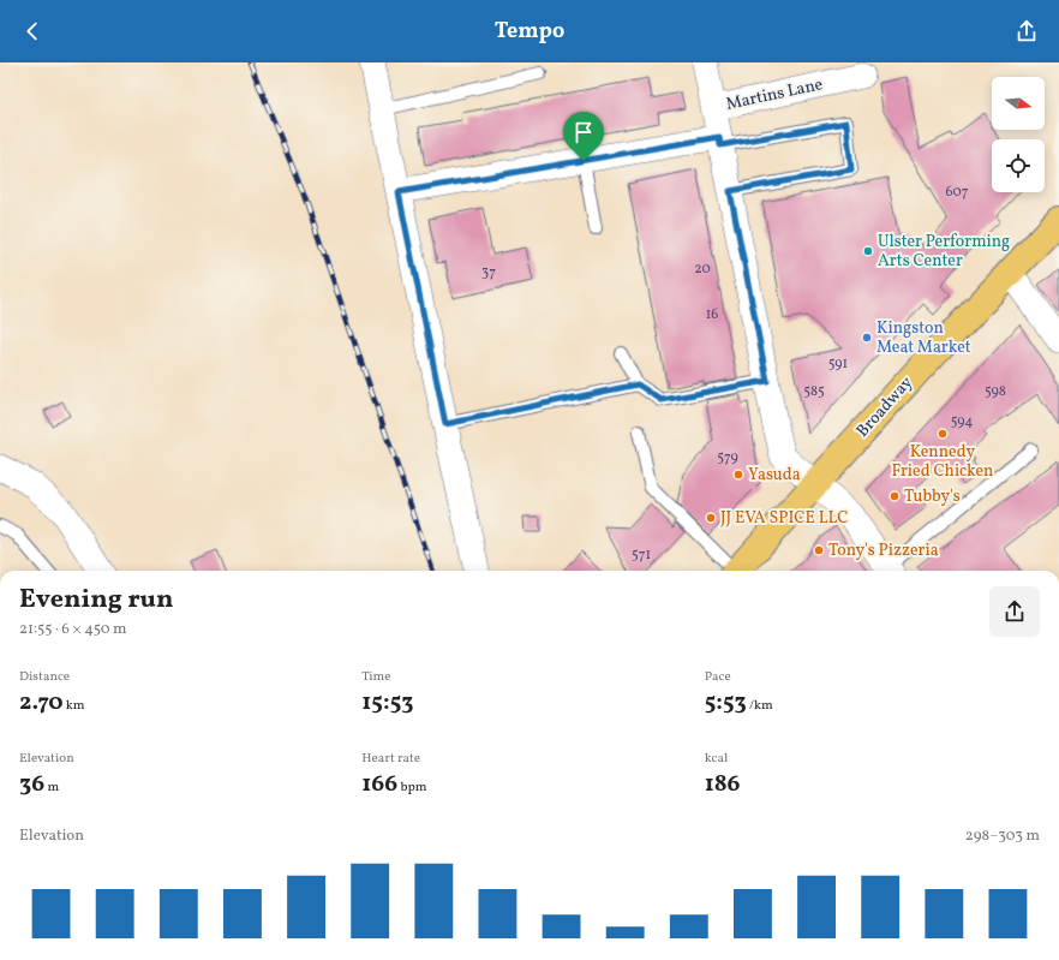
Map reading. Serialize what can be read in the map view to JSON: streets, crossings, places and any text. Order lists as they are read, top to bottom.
{
  "streets": {
    "highway": ["Broadway"],
    "street": ["Martins Lane"]
  },
  "places": [
    "Ulster Performing Arts Center",
    "Kingston Meat Market",
    "Kennedy Fried Chicken",
    "Yasuda",
    "Tubby's",
    "JJ EVA SPICE LLC",
    "Tony's Pizzeria"
  ],
  "house_numbers": [
    "607",
    "20",
    "37",
    "16",
    "591",
    "585",
    "598",
    "594",
    "579",
    "571"
  ],
  "north": "right",
  "page": {
    "header": "Tempo",
    "heading": ["Evening run", "21:55 · 6 × 450 m"],
    "stats": [
      ["Distance", "2.70 km"],
      ["Time", "15:53"],
      ["Pace", "5:53 /km"],
      ["Elevation", "36 m"],
      ["Heart rate", "166 bpm"],
      ["kcal", "186"]
    ],
    "chart": ["Elevation", "298–303 m"]
  }
}
